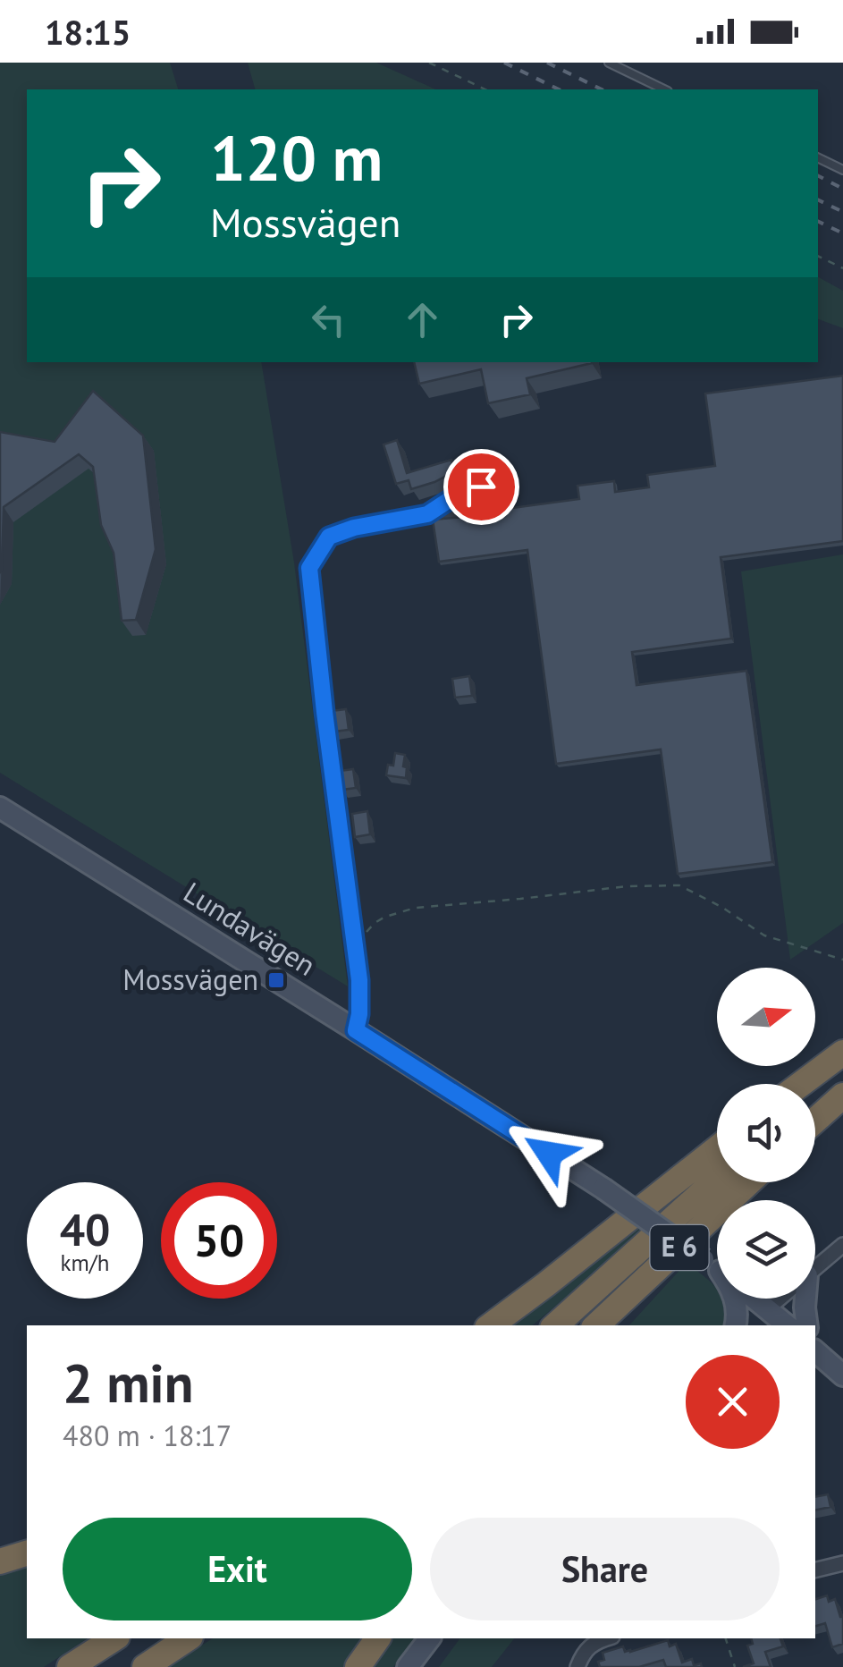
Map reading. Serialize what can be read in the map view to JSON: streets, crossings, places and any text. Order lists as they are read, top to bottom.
{
  "streets": {
    "highway": ["E 6"],
    "main road": ["Lundavägen"]
  },
  "places": {
    "transit": ["Mossvägen"]
  },
  "north": "right",
  "page": {
    "status": "18:15",
    "turn": ["120 m", "Mossvägen"],
    "speed": "40 km/h",
    "limit": "50",
    "heading": ["2 min", "480 m · 18:17"],
    "buttons": ["Exit", "Share"]
  }
}
